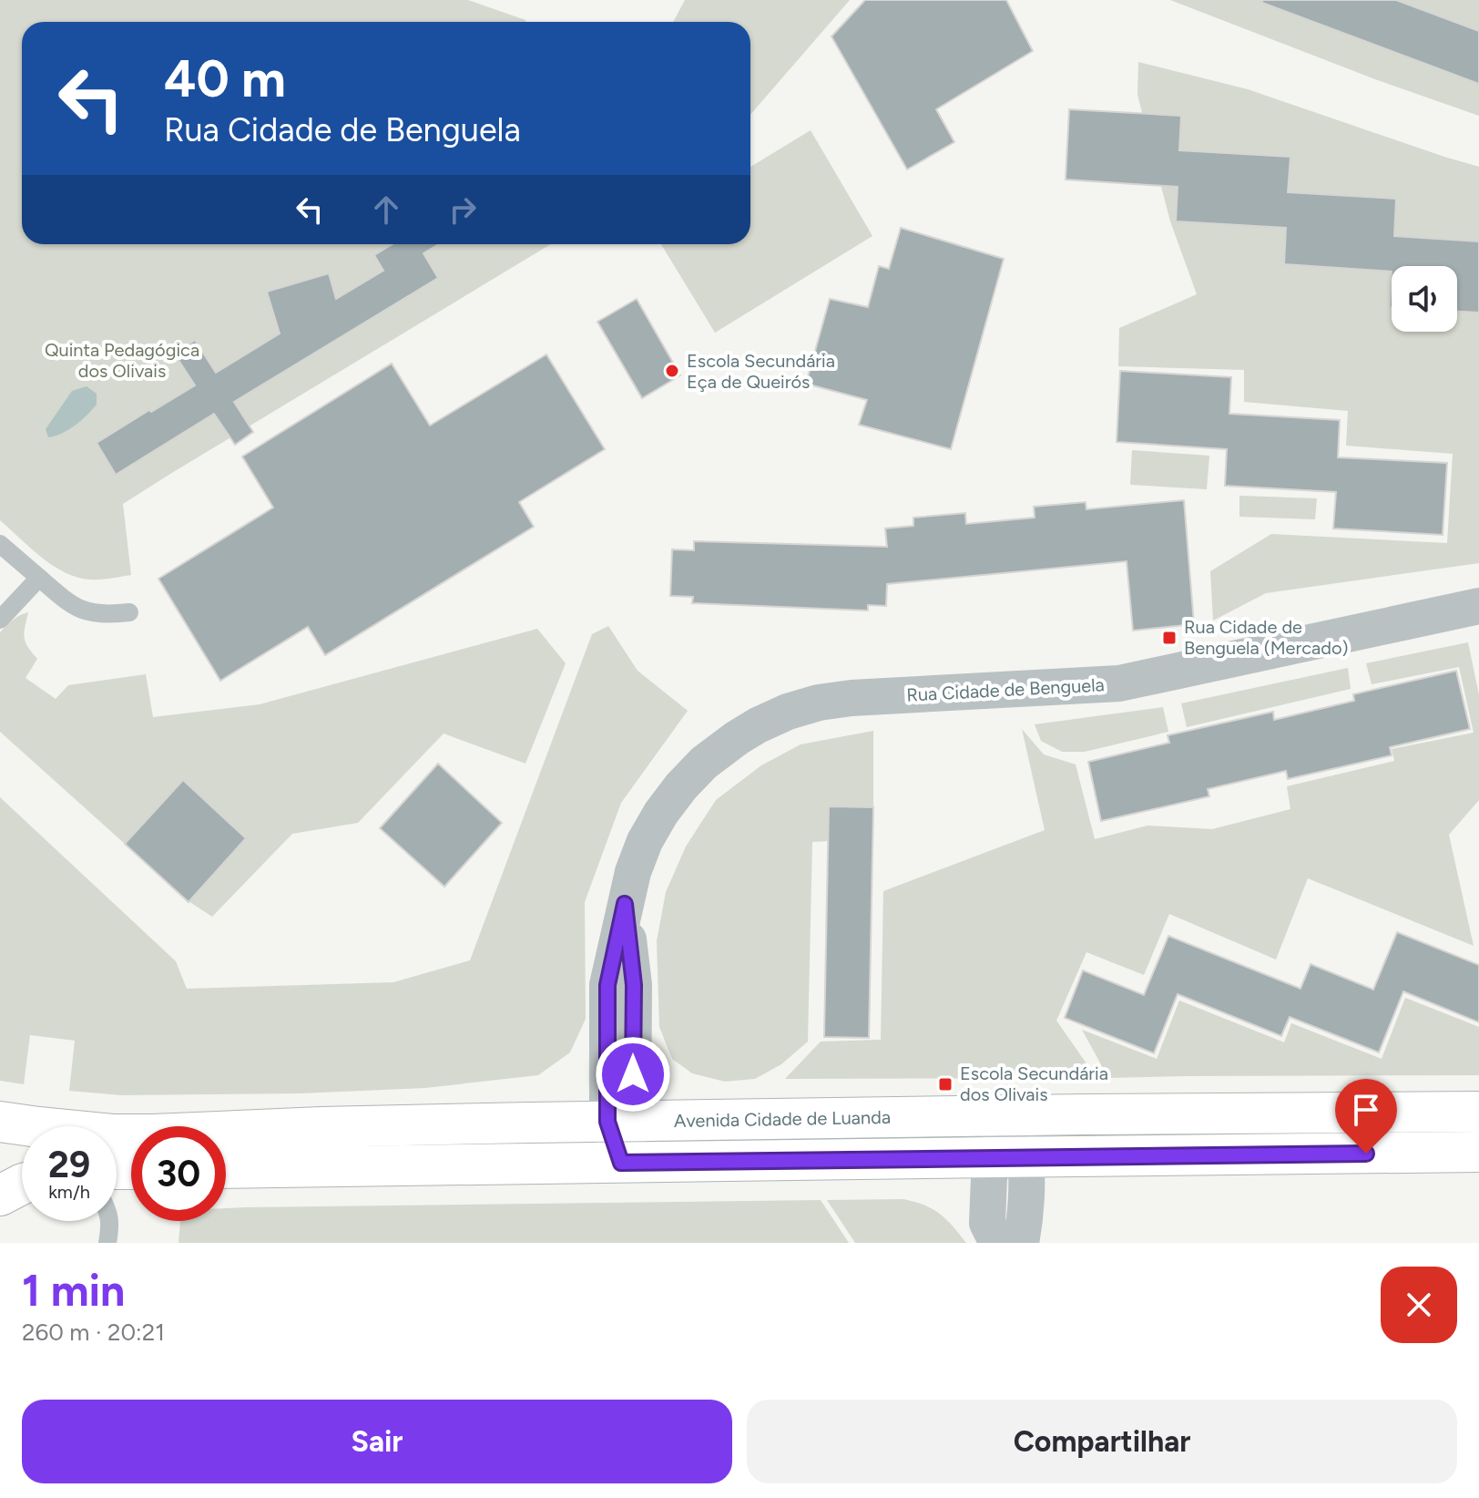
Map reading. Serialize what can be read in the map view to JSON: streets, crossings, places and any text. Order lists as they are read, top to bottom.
{
  "streets": {
    "main road": ["Avenida Cidade de Luanda"],
    "street": ["Rua Cidade de Benguela"]
  },
  "crossings": [
    ["Rua Cidade de Benguela", "Avenida Cidade de Luanda"]
  ],
  "parks": ["Quinta Pedagógica dos Olivais"],
  "places": {
    "other": ["Escola Secundária Eça de Queirós"],
    "transit": ["Rua Cidade de Benguela (Mercado)", "Escola Secundária dos Olivais"]
  },
  "page": {
    "turn": ["40 m", "Rua Cidade de Benguela"],
    "speed": "29 km/h",
    "limit": "30",
    "heading": ["1 min", "260 m · 20:21"],
    "buttons": ["Sair", "Compartilhar"]
  }
}
